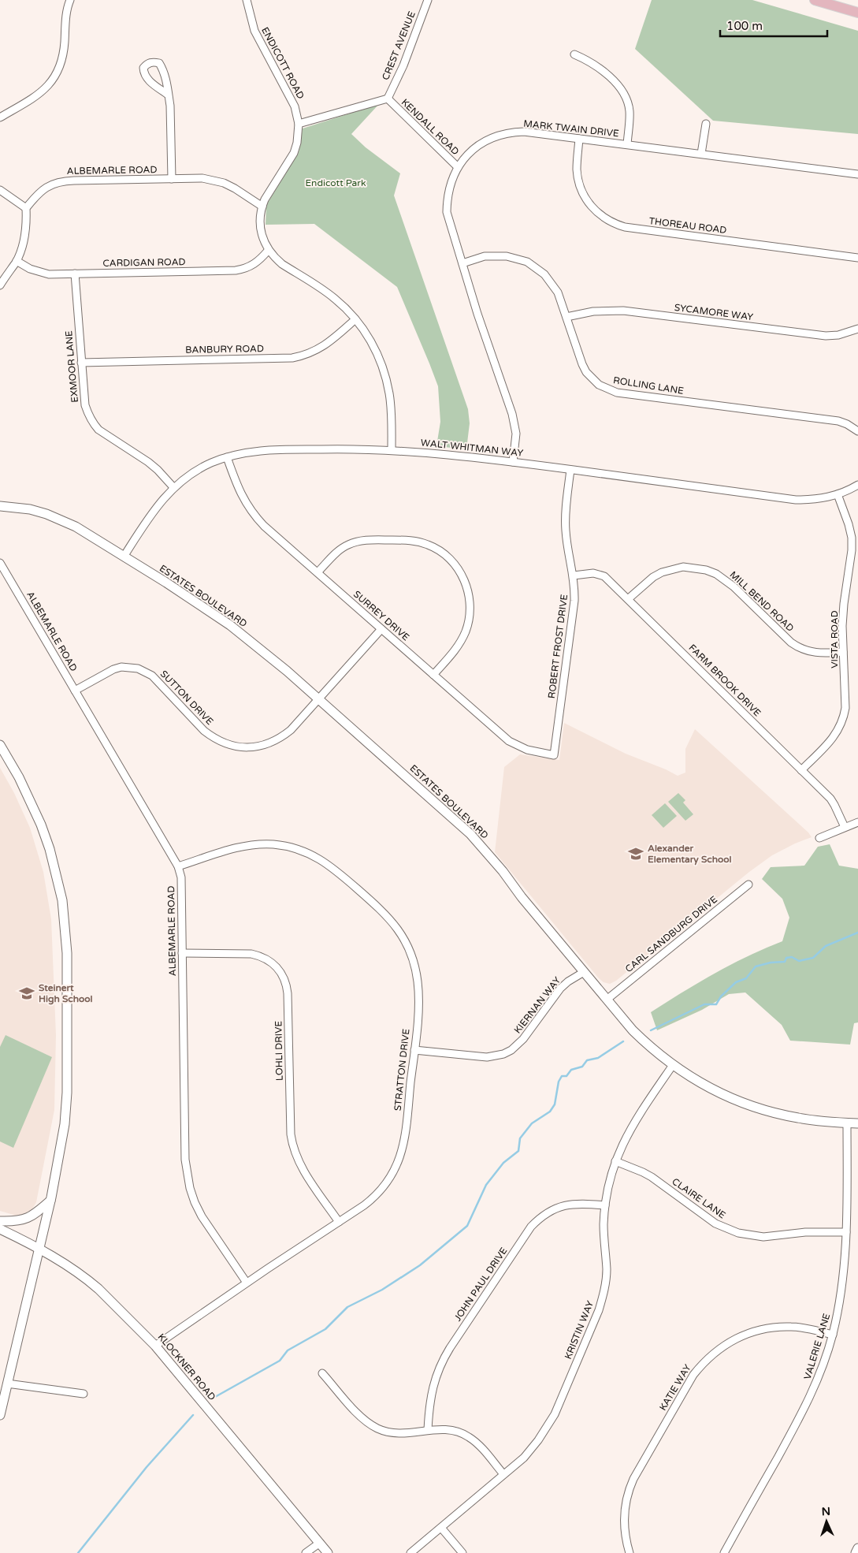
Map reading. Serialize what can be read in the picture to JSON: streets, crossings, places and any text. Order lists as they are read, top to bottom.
{
  "streets": {
    "street": [
      "CREST AVENUE",
      "ENDICOTT ROAD",
      "KENDALL ROAD",
      "MARK TWAIN DRIVE",
      "ALBEMARLE ROAD",
      "THOREAU ROAD",
      "CARDIGAN ROAD",
      "SYCAMORE WAY",
      "BANBURY ROAD",
      "EXMOOR LANE",
      "ROLLING LANE",
      "WALT WHITMAN WAY",
      "ESTATES BOULEVARD",
      "MILL BEND ROAD",
      "SURREY DRIVE",
      "VISTA ROAD",
      "ROBERT FROST DRIVE",
      "FARM BROOK DRIVE",
      "SUTTON DRIVE",
      "CARL SANDBURG DRIVE",
      "KIERNAN WAY",
      "LOHLI DRIVE",
      "STRATTON DRIVE",
      "CLAIRE LANE",
      "JOHN PAUL DRIVE",
      "KRISTIN WAY",
      "VALERIE LANE",
      "KLOCKNER ROAD",
      "KATIE WAY"
    ]
  },
  "crossings": [
    ["CREST AVENUE", "KENDALL ROAD"],
    ["ENDICOTT ROAD", "KENDALL ROAD"],
    ["ENDICOTT ROAD", "ALBEMARLE ROAD"],
    ["ENDICOTT ROAD", "CARDIGAN ROAD"],
    ["ENDICOTT ROAD", "BANBURY ROAD"],
    ["ENDICOTT ROAD", "WALT WHITMAN WAY"],
    ["KENDALL ROAD", "MARK TWAIN DRIVE"],
    ["MARK TWAIN DRIVE", "THOREAU ROAD"],
    ["MARK TWAIN DRIVE", "ROLLING LANE"],
    ["MARK TWAIN DRIVE", "WALT WHITMAN WAY"],
    ["ALBEMARLE ROAD", "SUTTON DRIVE"],
    ["ALBEMARLE ROAD", "LOHLI DRIVE"],
    ["ALBEMARLE ROAD", "STRATTON DRIVE"],
    ["CARDIGAN ROAD", "EXMOOR LANE"],
    ["SYCAMORE WAY", "ROLLING LANE"],
    ["BANBURY ROAD", "EXMOOR LANE"],
    ["EXMOOR LANE", "WALT WHITMAN WAY"],
    ["WALT WHITMAN WAY", "ESTATES BOULEVARD"],
    ["WALT WHITMAN WAY", "SURREY DRIVE"],
    ["WALT WHITMAN WAY", "VISTA ROAD"],
    ["WALT WHITMAN WAY", "ROBERT FROST DRIVE"],
    ["ESTATES BOULEVARD", "SUTTON DRIVE"],
    ["ESTATES BOULEVARD", "CARL SANDBURG DRIVE"],
    ["ESTATES BOULEVARD", "KIERNAN WAY"],
    ["ESTATES BOULEVARD", "KRISTIN WAY"],
    ["ESTATES BOULEVARD", "VALERIE LANE"],
    ["MILL BEND ROAD", "VISTA ROAD"],
    ["MILL BEND ROAD", "FARM BROOK DRIVE"],
    ["SURREY DRIVE", "ROBERT FROST DRIVE"],
    ["SURREY DRIVE", "SUTTON DRIVE"],
    ["VISTA ROAD", "FARM BROOK DRIVE"],
    ["ROBERT FROST DRIVE", "FARM BROOK DRIVE"],
    ["KIERNAN WAY", "STRATTON DRIVE"],
    ["LOHLI DRIVE", "STRATTON DRIVE"],
    ["STRATTON DRIVE", "KLOCKNER ROAD"],
    ["CLAIRE LANE", "KRISTIN WAY"],
    ["CLAIRE LANE", "VALERIE LANE"],
    ["JOHN PAUL DRIVE", "KRISTIN WAY"],
    ["VALERIE LANE", "KATIE WAY"]
  ],
  "parks": ["Endicott Park"],
  "places": {
    "school or university": ["Alexander Elementary School", "Steinert High School"]
  },
  "scale_bar": "100 m",
  "north": "top"
}
